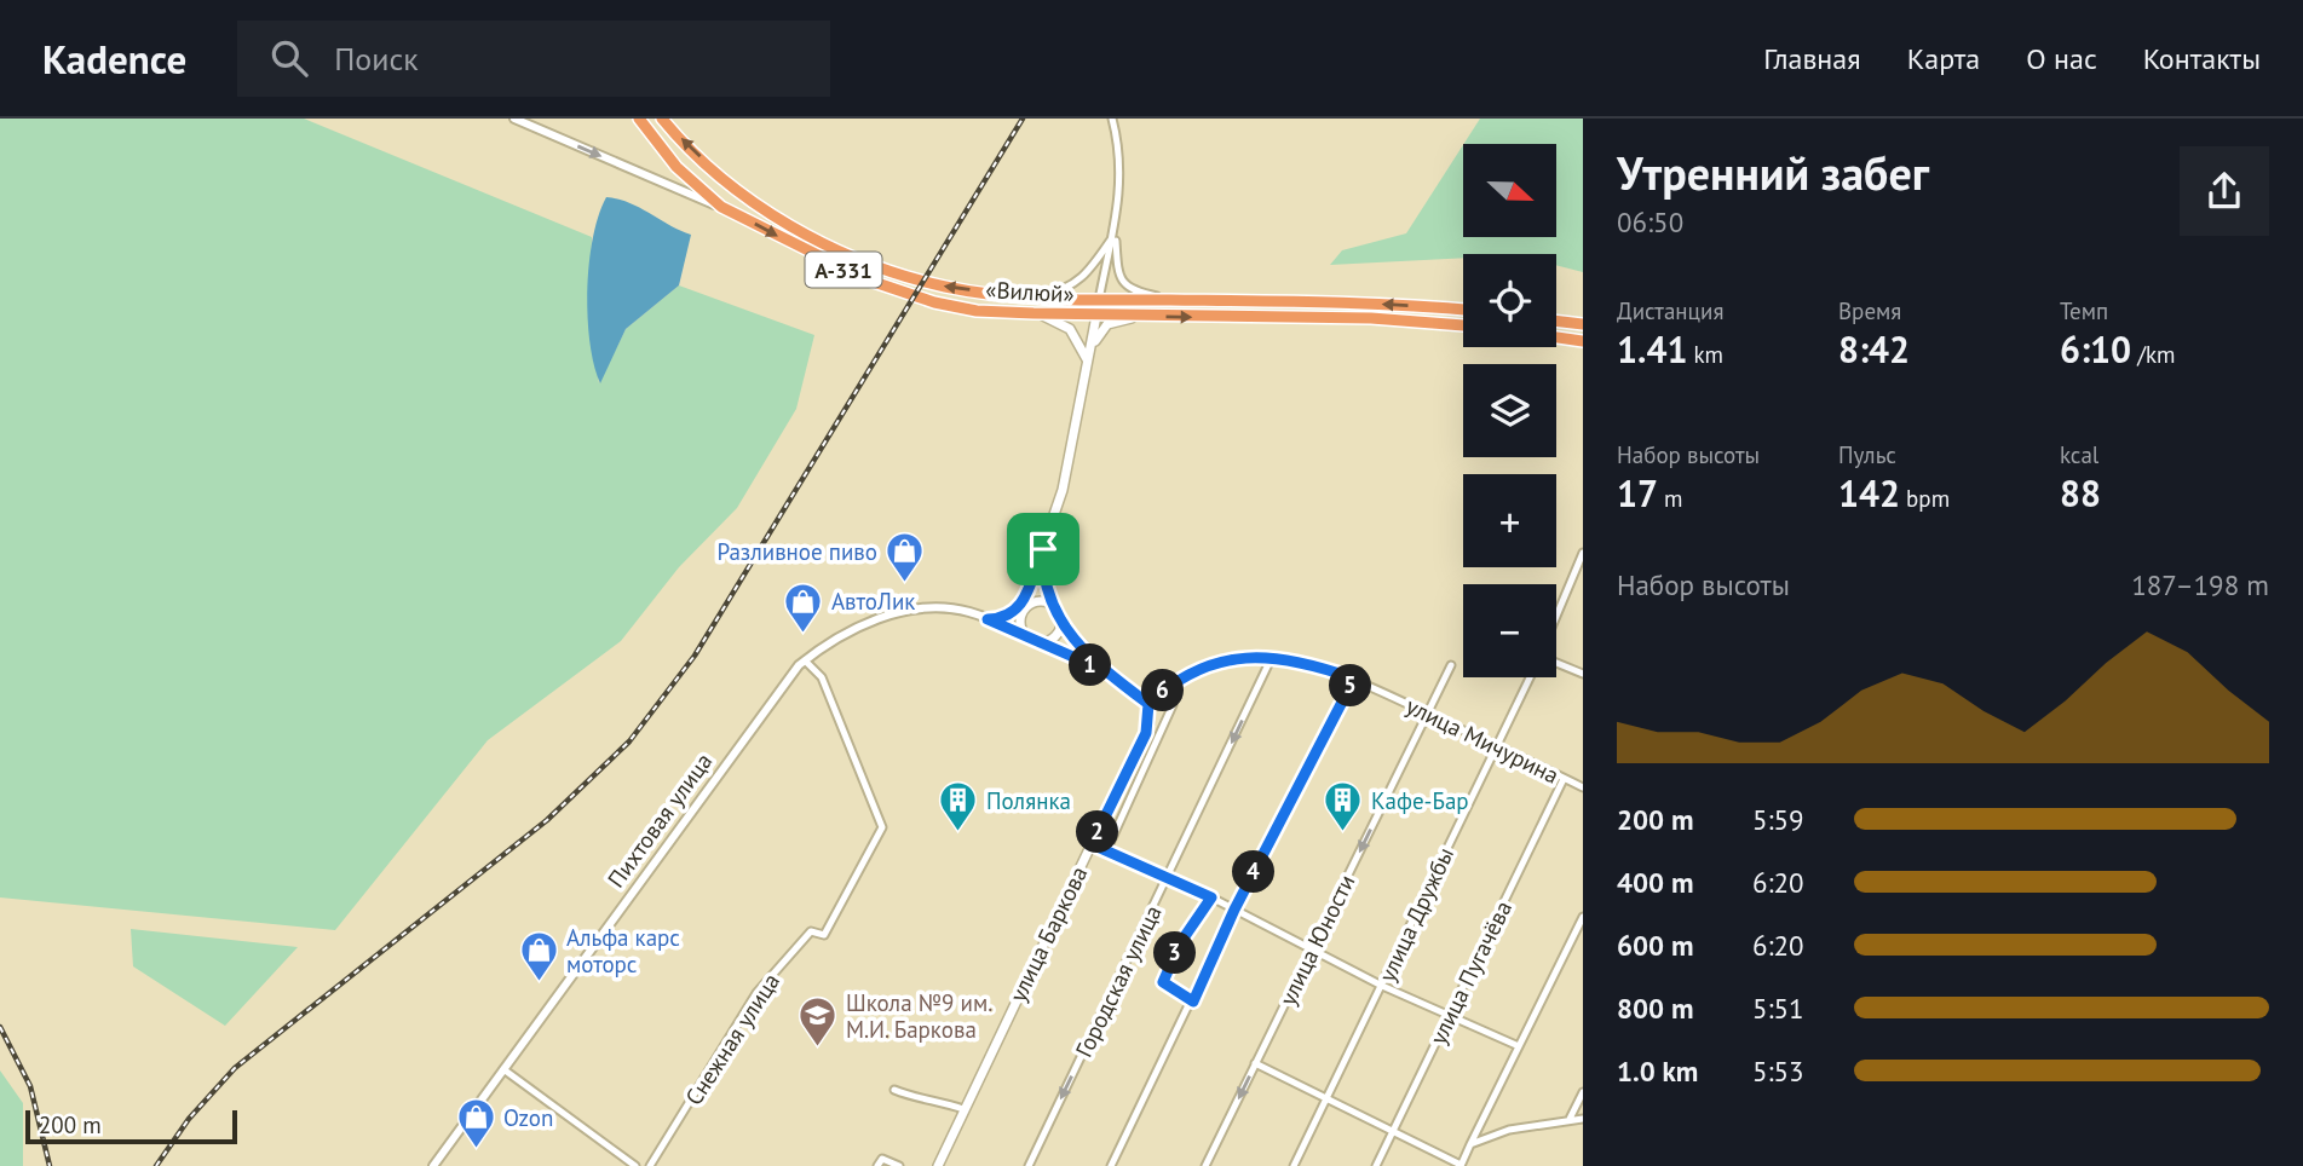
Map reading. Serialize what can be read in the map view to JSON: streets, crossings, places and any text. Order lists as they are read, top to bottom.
{
  "streets": {
    "highway": ["А-331", "«Вилюй»"],
    "main road": ["улица Баркова"],
    "street": [
      "улица Мичурина",
      "Пихтовая улица",
      "улица Дружбы",
      "улица Юности",
      "улица Пугачёва",
      "Городская улица",
      "Снежная улица"
    ]
  },
  "crossings": [
    ["улица Мичурина", "улица Дружбы"],
    ["улица Мичурина", "улица Баркова"],
    ["улица Мичурина", "улица Юности"],
    ["улица Мичурина", "улица Пугачёва"],
    ["улица Мичурина", "Городская улица"],
    ["Пихтовая улица", "Снежная улица"]
  ],
  "one_way": ["улица Юности", "Городская улица"],
  "places": {
    "shop": [
      "Разливное пиво",
      "АвтоЛик",
      "Альфа карс моторс",
      "Ozon"
    ],
    "building": ["Полянка", "Кафе-Бар"],
    "school or university": ["Школа №9 им. М.И. Баркова"]
  },
  "scale_bar": "200 m",
  "north": "right",
  "page": {
    "header": "Kadence",
    "search": "Поиск",
    "nav": [
      "Главная",
      "Карта",
      "О нас",
      "Контакты"
    ],
    "heading": ["Утренний забег", "06:50"],
    "map_buttons": ["+", "−"],
    "stats": [
      ["Дистанция", "1.41 km"],
      ["Время", "8:42"],
      ["Темп", "6:10 /km"],
      ["Набор высоты", "17 m"],
      ["Пульс", "142 bpm"],
      ["kcal", "88"]
    ],
    "chart": ["Набор высоты", "187–198 m"],
    "pins": [
      "1",
      "5",
      "6",
      "2",
      "4",
      "3"
    ],
    "list": [
      {
        "name": "200 m",
        "note": "5:59"
      },
      {
        "name": "400 m",
        "note": "6:20"
      },
      {
        "name": "600 m",
        "note": "6:20"
      },
      {
        "name": "800 m",
        "note": "5:51"
      },
      {
        "name": "1.0 km",
        "note": "5:53"
      }
    ],
    "scale": "200 m"
  }
}
